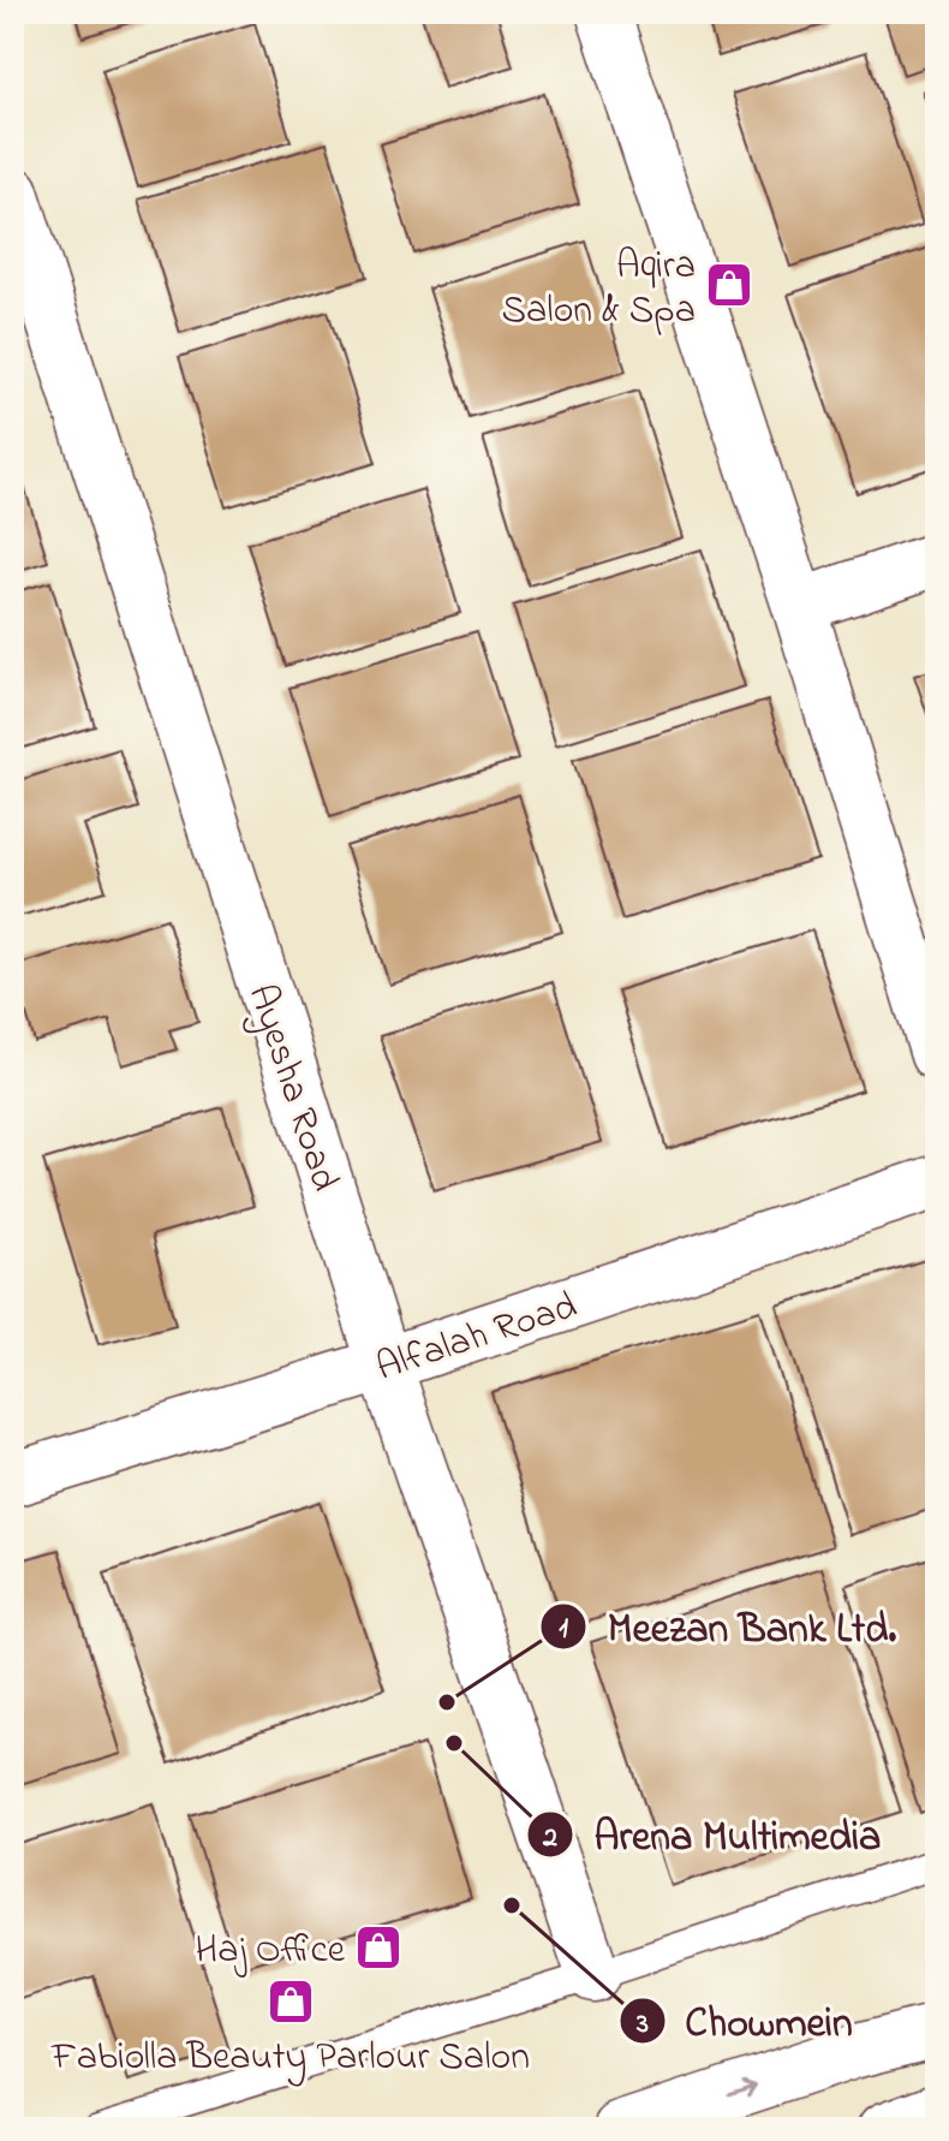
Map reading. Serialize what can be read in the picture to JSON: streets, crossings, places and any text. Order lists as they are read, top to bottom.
{
  "streets": {
    "street": ["Ayesha Road", "Alfalah Road"]
  },
  "crossings": [
    ["Ayesha Road", "Alfalah Road"]
  ],
  "places": {
    "shop": ["Aqira Salon & Spa", "Haj Office", "Fabiolla Beauty Parlour Salon"],
    "other": ["Meezan Bank Ltd.", "Arena Multimedia", "Chowmein"]
  }
}
